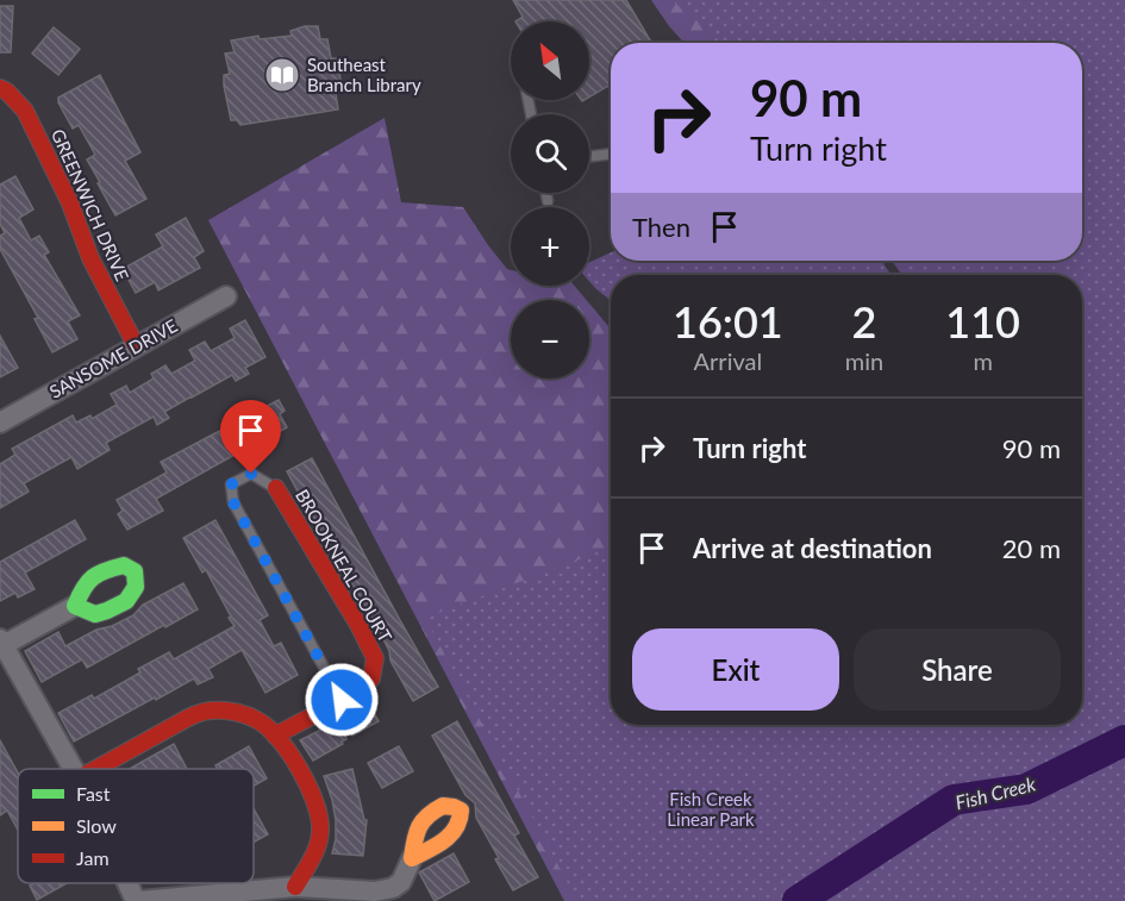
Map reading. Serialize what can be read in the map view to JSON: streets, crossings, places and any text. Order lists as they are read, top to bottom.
{
  "streets": {
    "street": ["GREENWICH DRIVE", "SANSOME DRIVE", "BROOKNEAL COURT"]
  },
  "crossings": [
    ["GREENWICH DRIVE", "SANSOME DRIVE"]
  ],
  "water": ["Fish Creek"],
  "parks": ["Fish Creek Linear Park"],
  "places": {
    "library": ["Southeast Branch Library"]
  },
  "legend": ["Fast", "Slow", "Jam"],
  "north": "top left",
  "page": {
    "map_buttons": ["+", "−"],
    "turn": ["90 m", "Turn right"],
    "then": "Then",
    "eta": [
      "16:01",
      "Arrival",
      "2",
      "min",
      "110",
      "m"
    ],
    "list": [
      {
        "name": "Turn right",
        "value": "90 m"
      },
      {
        "name": "Arrive at destination",
        "value": "20 m"
      }
    ],
    "buttons": ["Exit", "Share"]
  }
}
